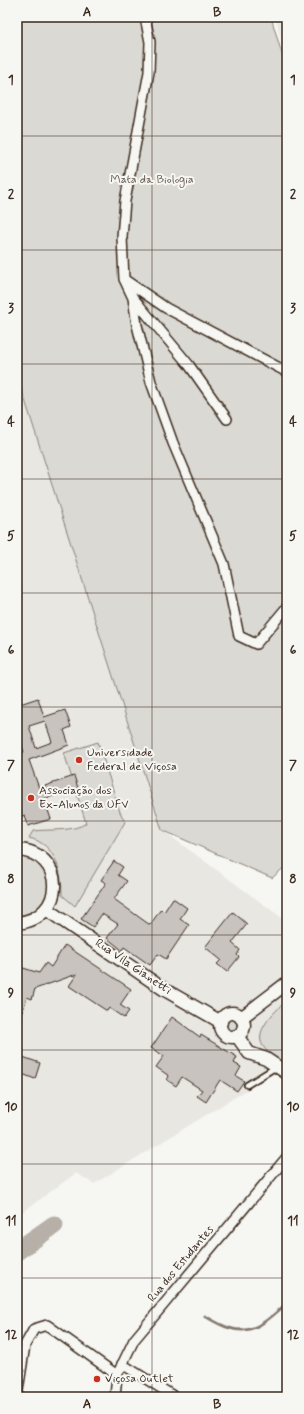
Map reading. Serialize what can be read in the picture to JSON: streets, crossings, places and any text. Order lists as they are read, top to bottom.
{
  "streets": {
    "street": ["Rua Vila Gianetti", "Rua dos Estudantes"]
  },
  "parks": ["Mata da Biologia"],
  "places": ["Universidade Federal de Viçosa", "Associação dos Ex-Alunos da UFV", "Viçosa Outlet"],
  "grid": {
    "columns": ["A", "B"],
    "rows": [
      "1",
      "2",
      "3",
      "4",
      "5",
      "6",
      "7",
      "8",
      "9",
      "10",
      "11",
      "12"
    ]
  }
}
